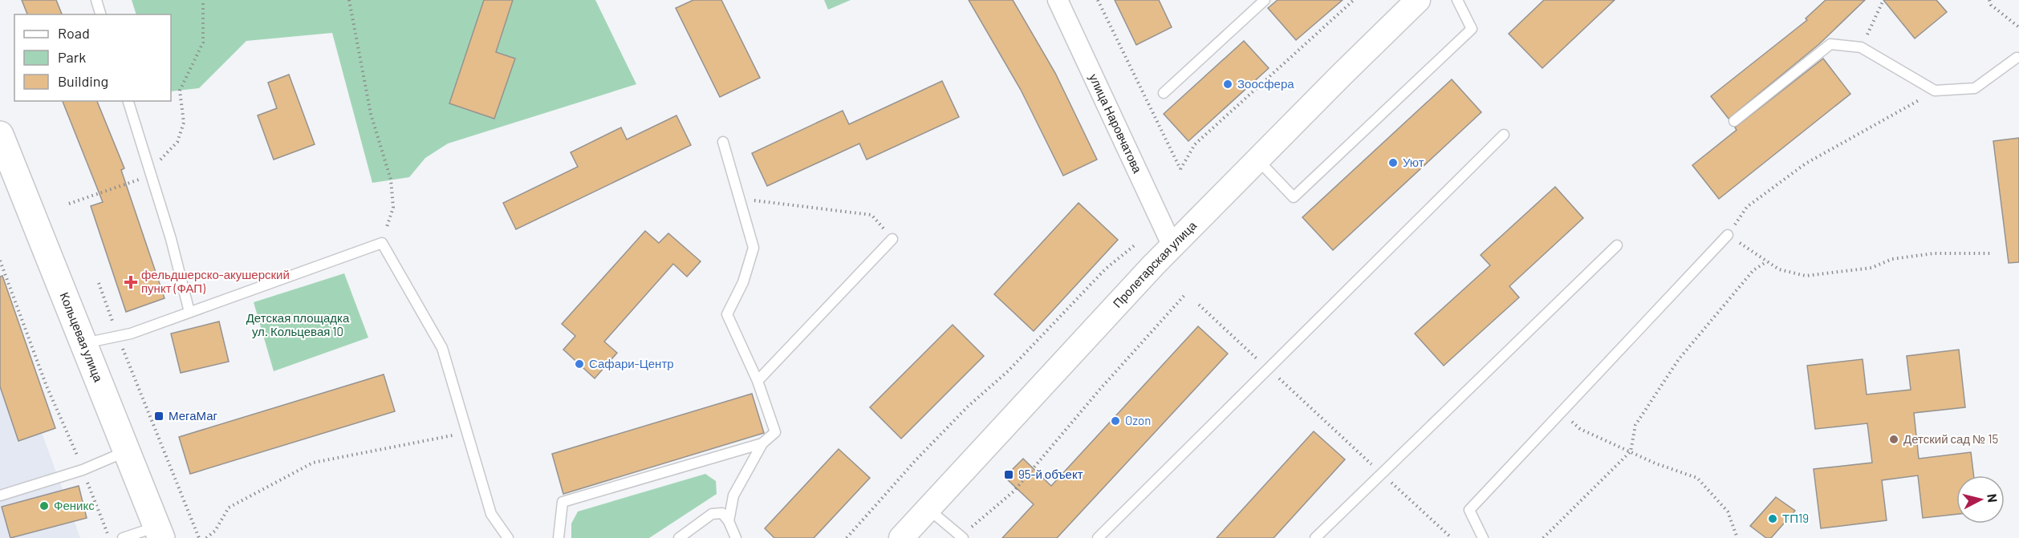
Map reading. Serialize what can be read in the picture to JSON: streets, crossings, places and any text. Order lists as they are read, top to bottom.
{
  "streets": {
    "main road": ["Кольцевая улица"],
    "street": ["улица Наровчатова", "Пролетарская улица"]
  },
  "crossings": [
    ["улица Наровчатова", "Пролетарская улица"]
  ],
  "parks": ["Детская площадка ул. Кольцевая 10"],
  "places": {
    "other": [
      "Зоосфера",
      "Уют",
      "Сафари-Центр",
      "Ozon",
      "Детский сад № 15",
      "Феникс",
      "ТП19"
    ],
    "health": ["фельдшерско-акушерский пункт (ФАП)"],
    "transit": ["МегаМаг", "95-й объект"]
  },
  "legend": ["Road", "Park", "Building"],
  "north": "right"
}
